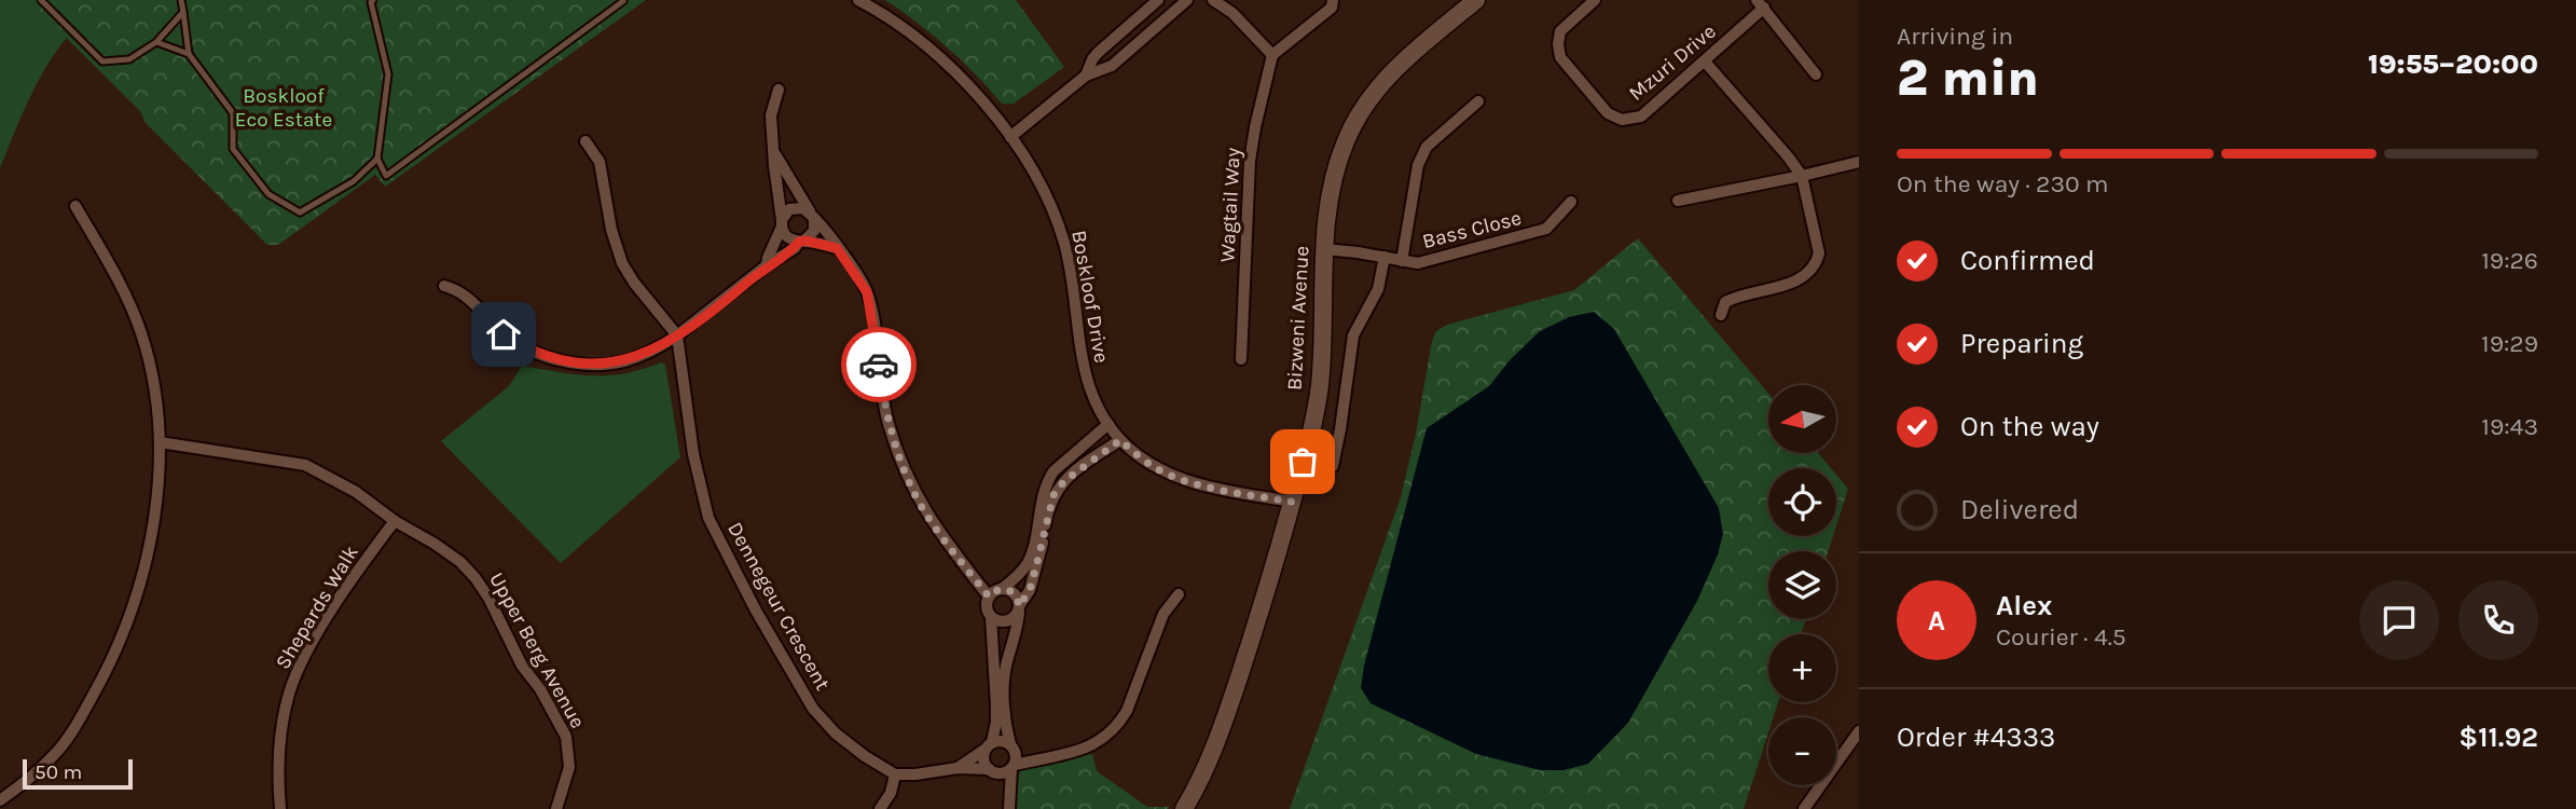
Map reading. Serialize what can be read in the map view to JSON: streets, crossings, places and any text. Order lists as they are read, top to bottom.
{
  "streets": {
    "street": [
      "Mzuri Drive",
      "Wagtail Way",
      "Bass Close",
      "Boskloof Drive",
      "Bizweni Avenue",
      "Dennegeur Crescent",
      "Shepards Walk",
      "Upper Berg Avenue"
    ]
  },
  "crossings": [
    ["Bass Close", "Bizweni Avenue"],
    ["Boskloof Drive", "Bizweni Avenue"],
    ["Shepards Walk", "Upper Berg Avenue"]
  ],
  "parks": ["Boskloof Eco Estate"],
  "scale_bar": "50 m",
  "north": "left",
  "page": {
    "heading": ["2 min", "Arriving in", "19:55–20:00"],
    "panel": [
      "Alex",
      "Courier · 4.5",
      "Order #4333",
      "$11.92"
    ],
    "bar": "On the way · 230 m",
    "list": [
      ["Confirmed", "19:26"],
      ["Preparing", "19:29"],
      ["On the way", "19:43"],
      "Delivered"
    ],
    "map_buttons": ["+", "−"],
    "round": "A",
    "scale": "50 m"
  }
}
